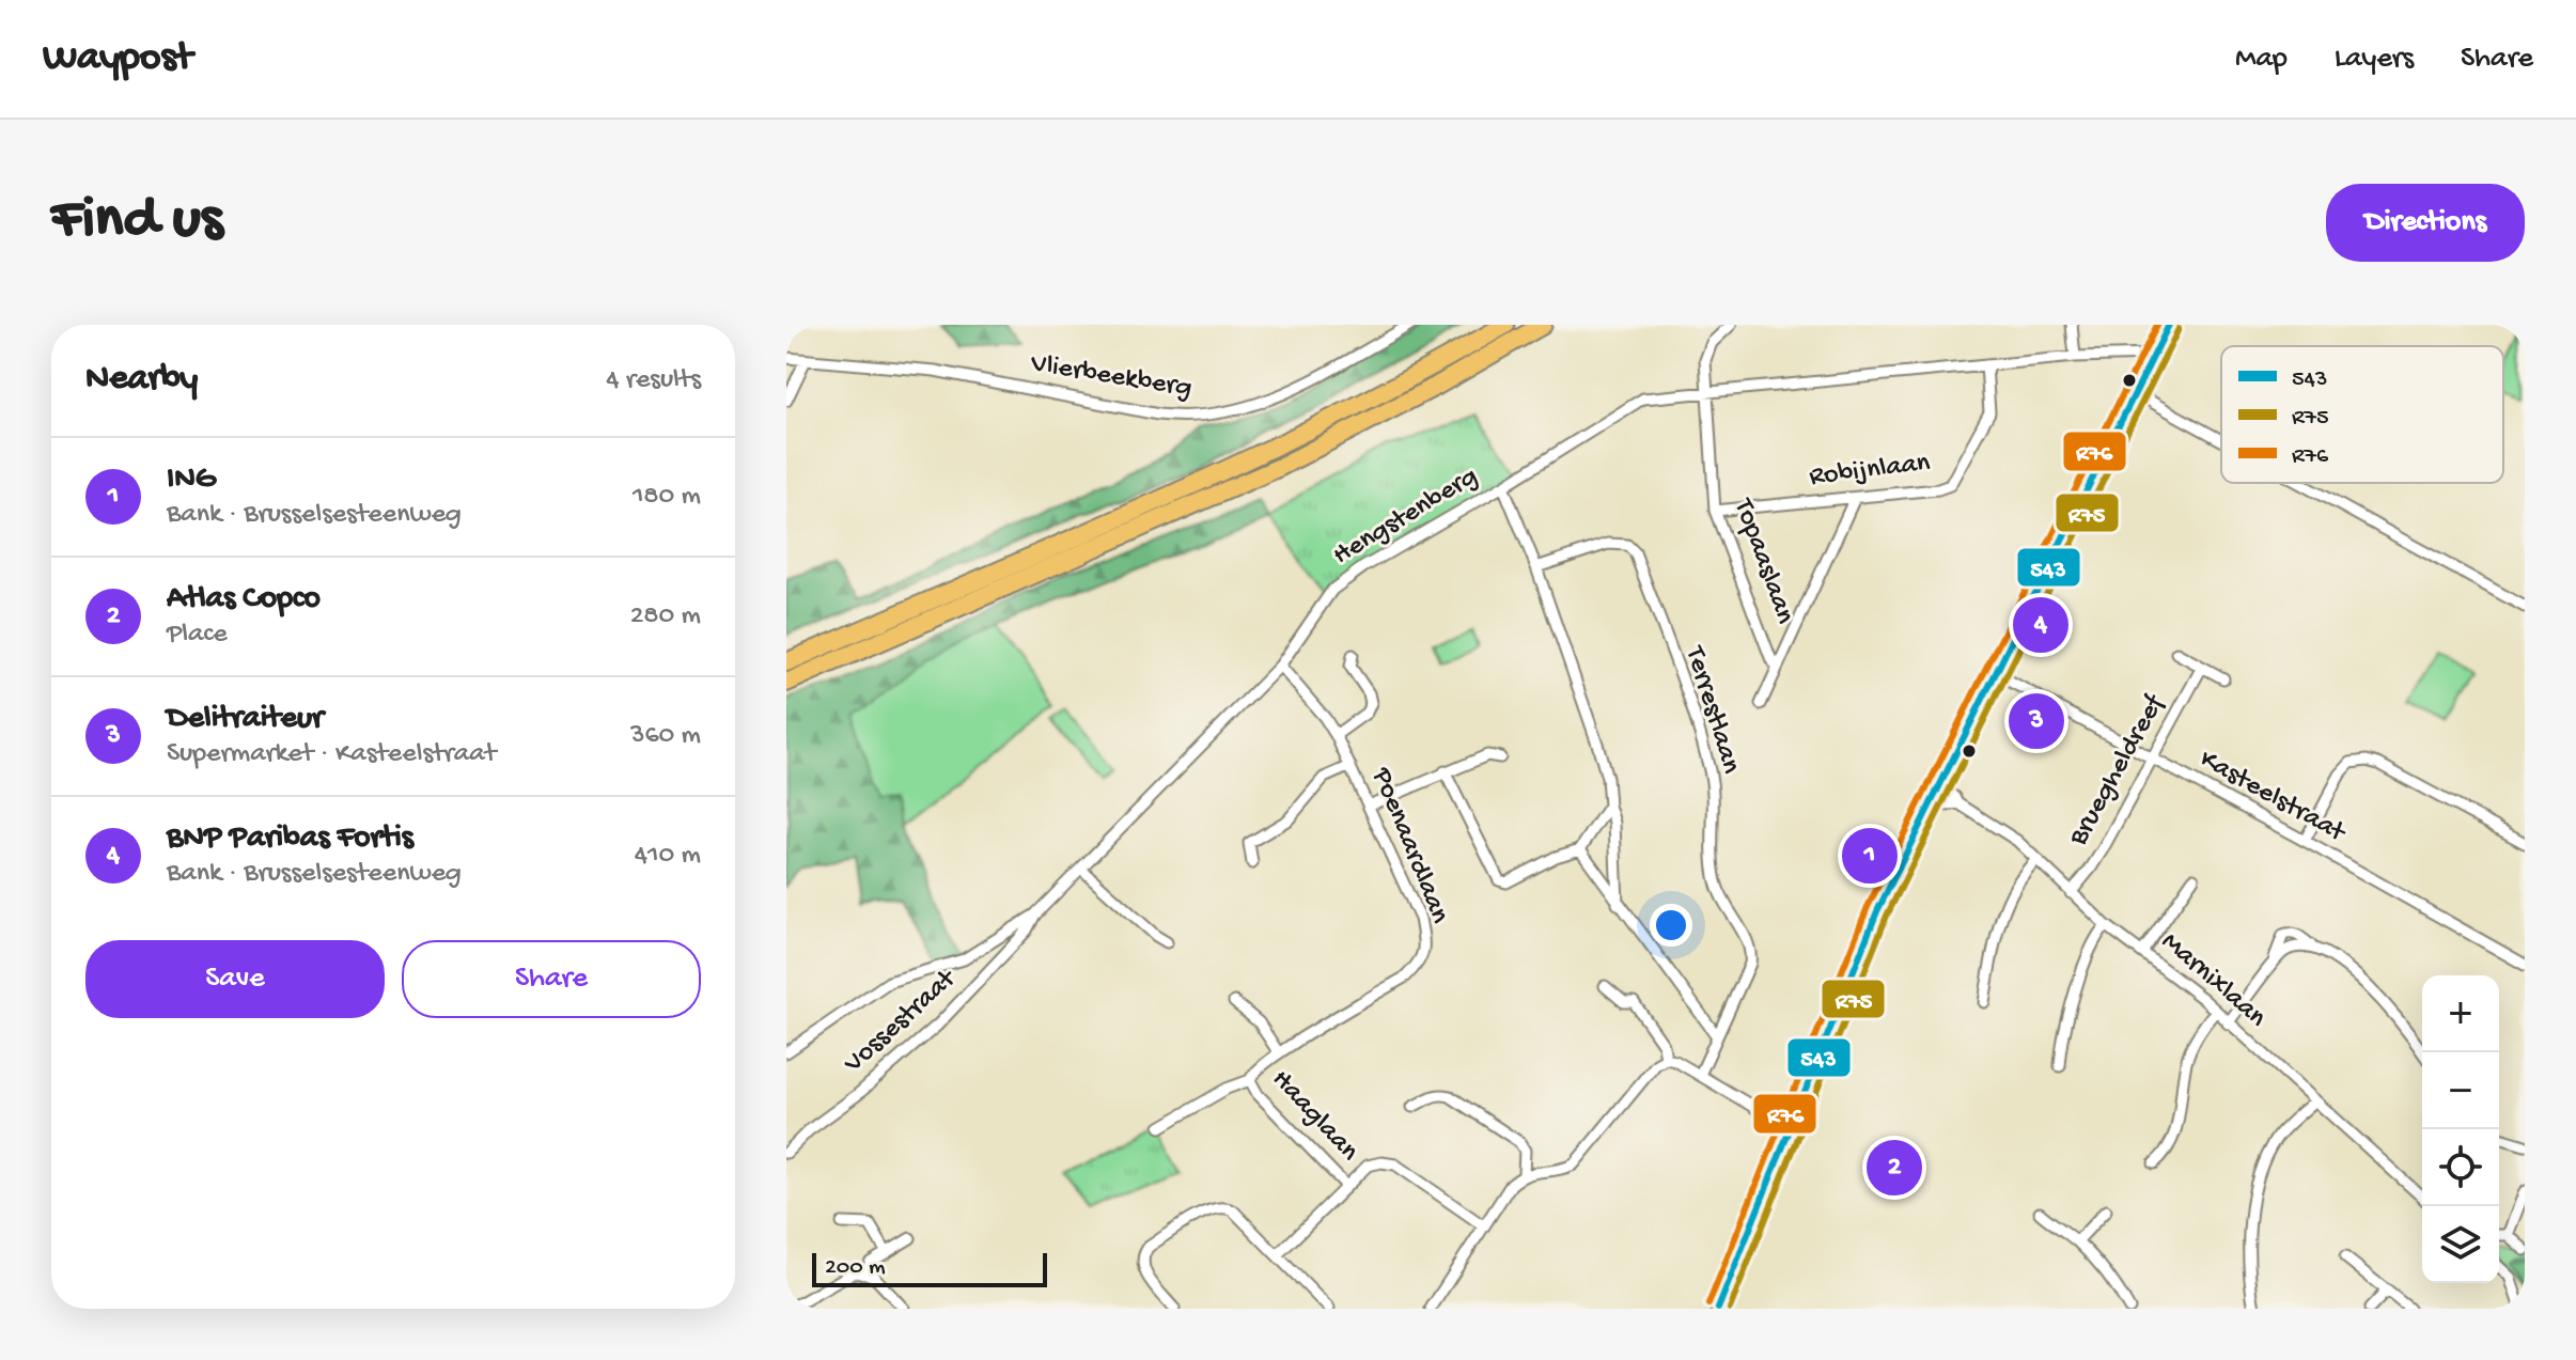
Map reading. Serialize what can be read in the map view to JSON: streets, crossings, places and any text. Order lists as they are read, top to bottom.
{
  "streets": {
    "street": [
      "Vlierbeekberg",
      "Robijnlaan",
      "Hengstenberg",
      "Topaaslaan",
      "Terrestlaan",
      "Bruegheldreef",
      "Kasteelstraat",
      "Poenaardlaan",
      "Marnixlaan",
      "Vossestraat",
      "Haaglaan"
    ]
  },
  "crossings": [
    ["Robijnlaan", "Hengstenberg"],
    ["Robijnlaan", "Topaaslaan"],
    ["Hengstenberg", "Topaaslaan"],
    ["Hengstenberg", "Poenaardlaan"],
    ["Hengstenberg", "Vossestraat"],
    ["Bruegheldreef", "Kasteelstraat"],
    ["Bruegheldreef", "Marnixlaan"],
    ["Poenaardlaan", "Haaglaan"]
  ],
  "lines": ["transit line 543", "transit line R76", "transit line R75"],
  "legend": ["543", "R75", "R76"],
  "scale_bar": "200 m",
  "page": {
    "header": "Waypost",
    "nav": ["Map", "Layers", "Share"],
    "buttons": [
      "Directions",
      ["Save", "Share"]
    ],
    "title": "Find us",
    "heading": ["Nearby", "4 results"],
    "list": [
      {
        "mark": "1",
        "name": "ING",
        "note": "Bank · Brusselsesteenweg",
        "value": "180 m"
      },
      {
        "mark": "2",
        "name": "Atlas Copco",
        "note": "Place",
        "value": "280 m"
      },
      {
        "mark": "3",
        "name": "Delitraiteur",
        "note": "Supermarket · Kasteelstraat",
        "value": "360 m"
      },
      {
        "mark": "4",
        "name": "BNP Paribas Fortis",
        "note": "Bank · Brusselsesteenweg",
        "value": "410 m"
      }
    ],
    "pins": [
      "4",
      "3",
      "1",
      "2"
    ],
    "map_buttons": ["+", "−"],
    "scale": "200 m"
  }
}
